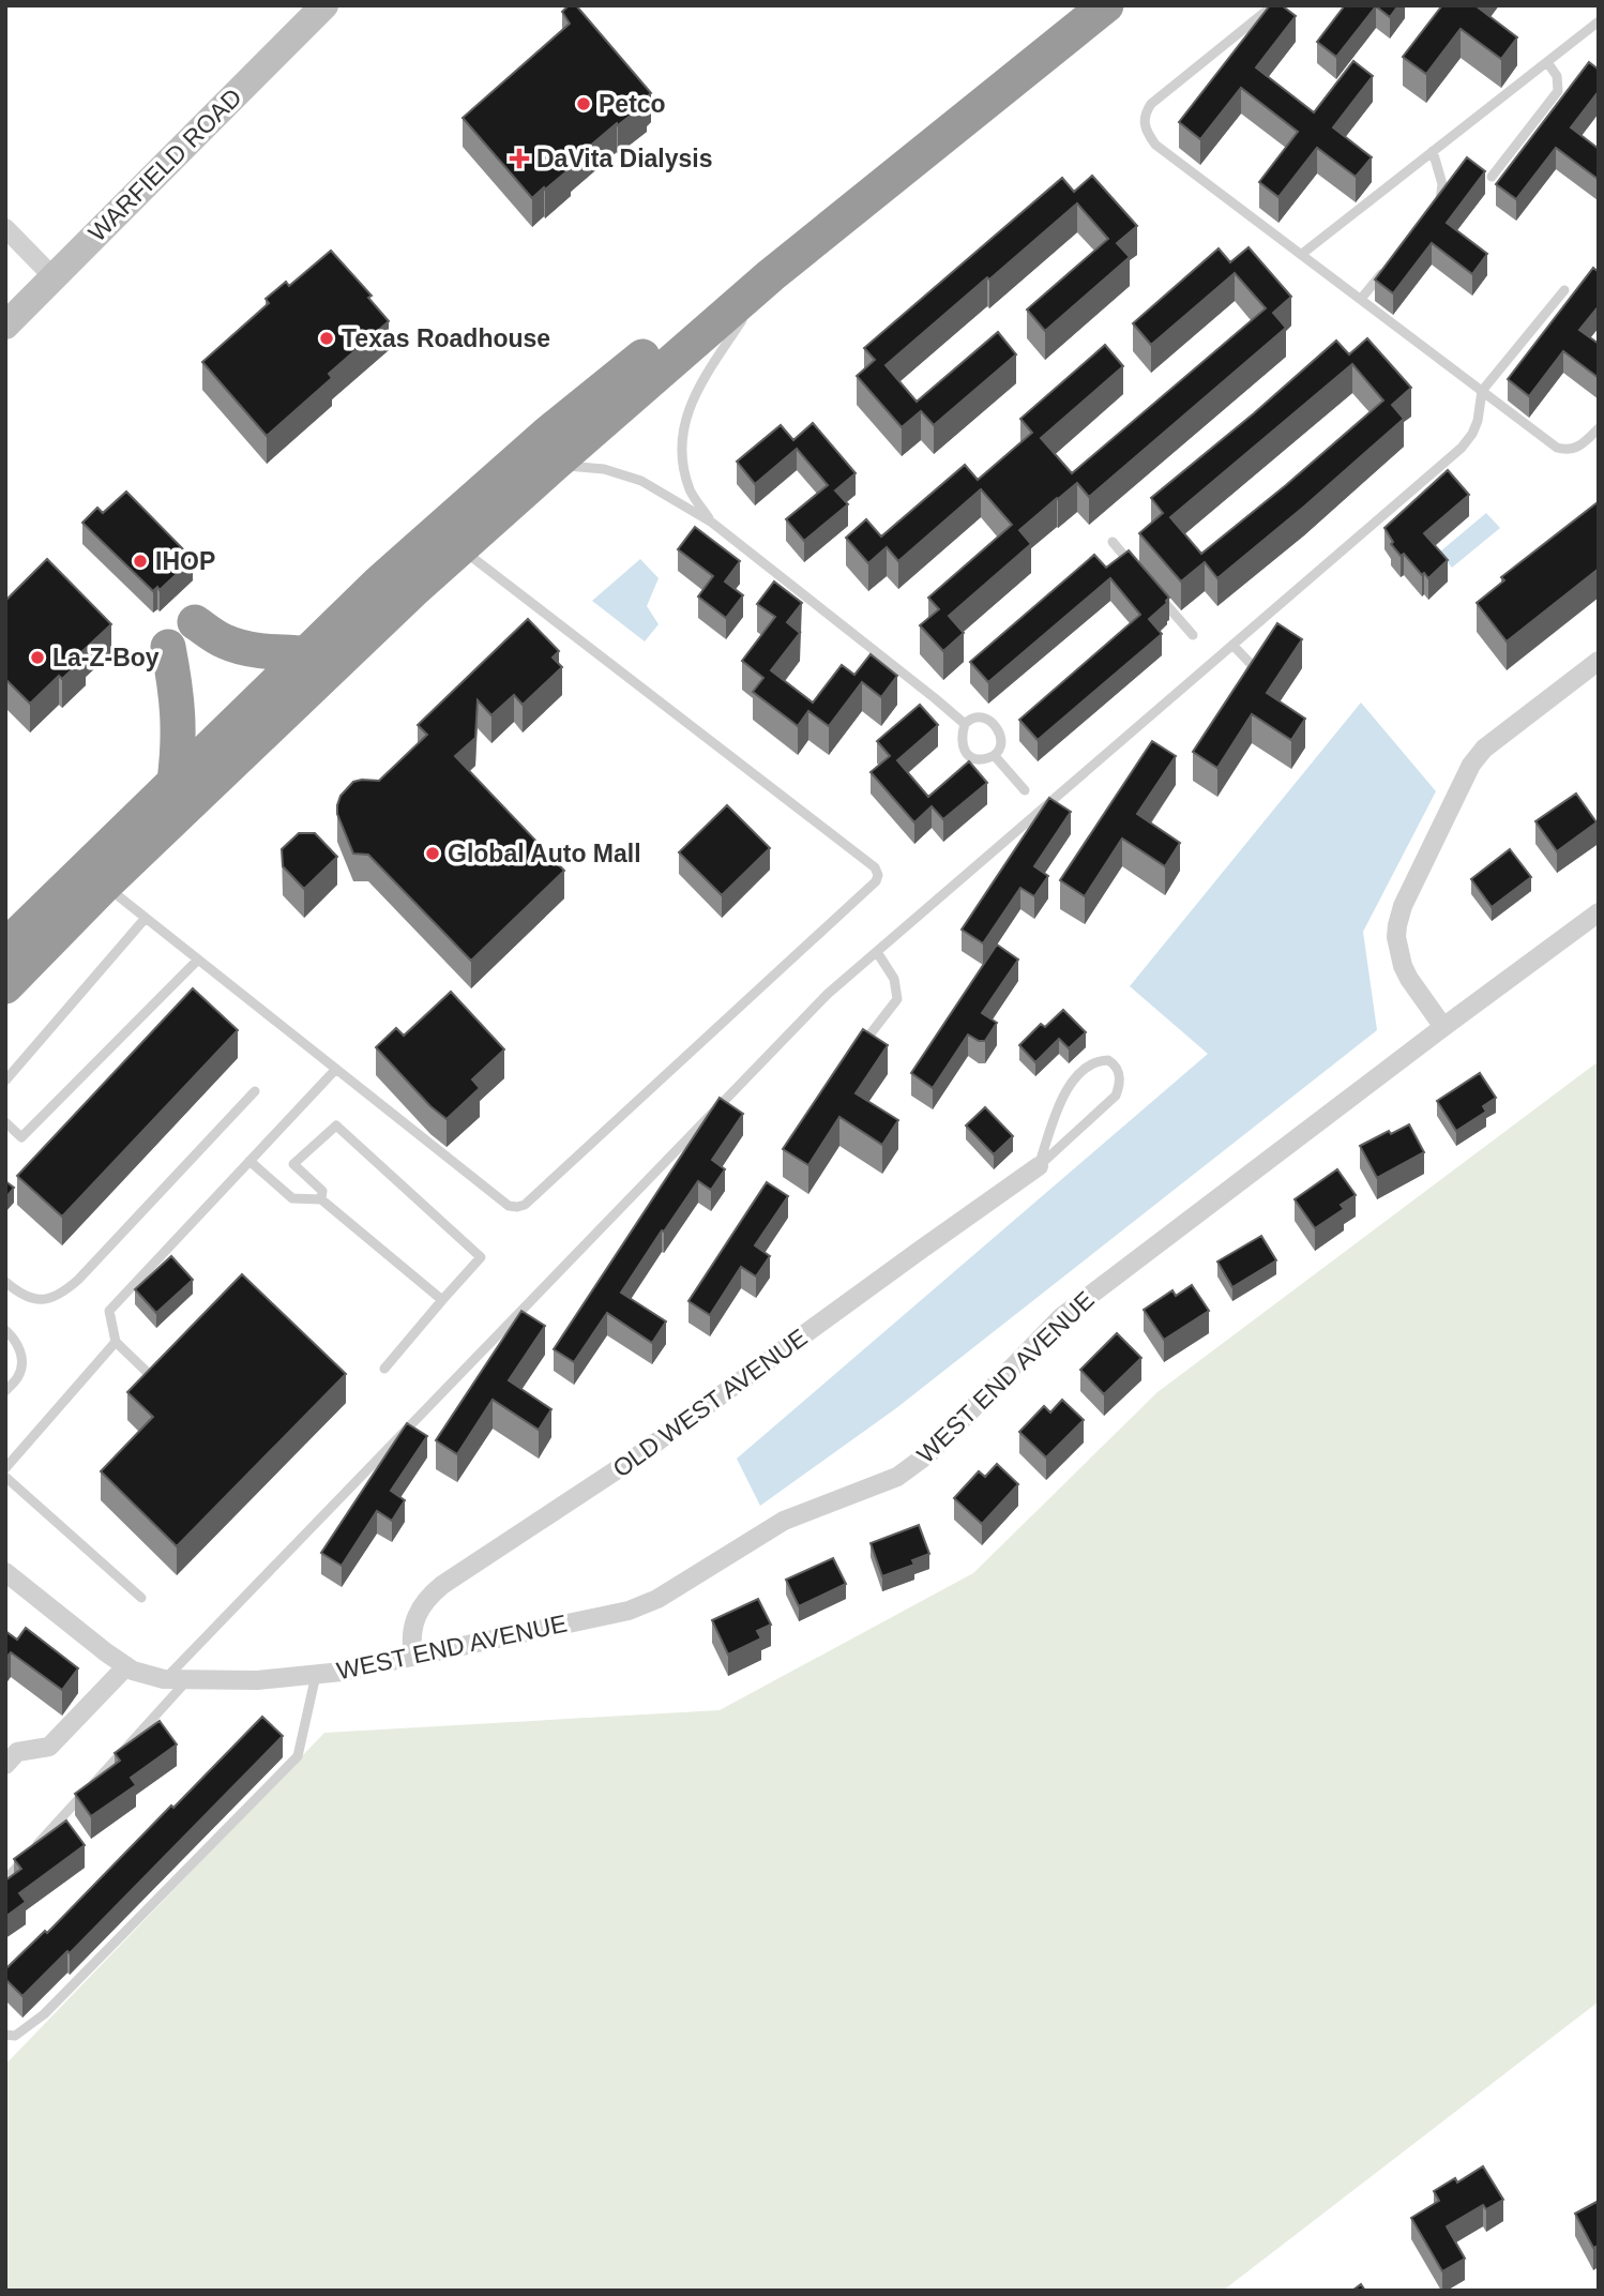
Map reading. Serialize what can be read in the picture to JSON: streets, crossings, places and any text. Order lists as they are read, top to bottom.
{
  "streets": {
    "street": ["WARFIELD ROAD", "WEST END AVENUE", "OLD WEST AVENUE"]
  },
  "crossings": [
    ["WEST END AVENUE", "OLD WEST AVENUE"]
  ],
  "places": {
    "other": [
      "Petco",
      "Texas Roadhouse",
      "IHOP",
      "La-Z-Boy",
      "Global Auto Mall"
    ],
    "health": ["DaVita Dialysis"]
  }
}
